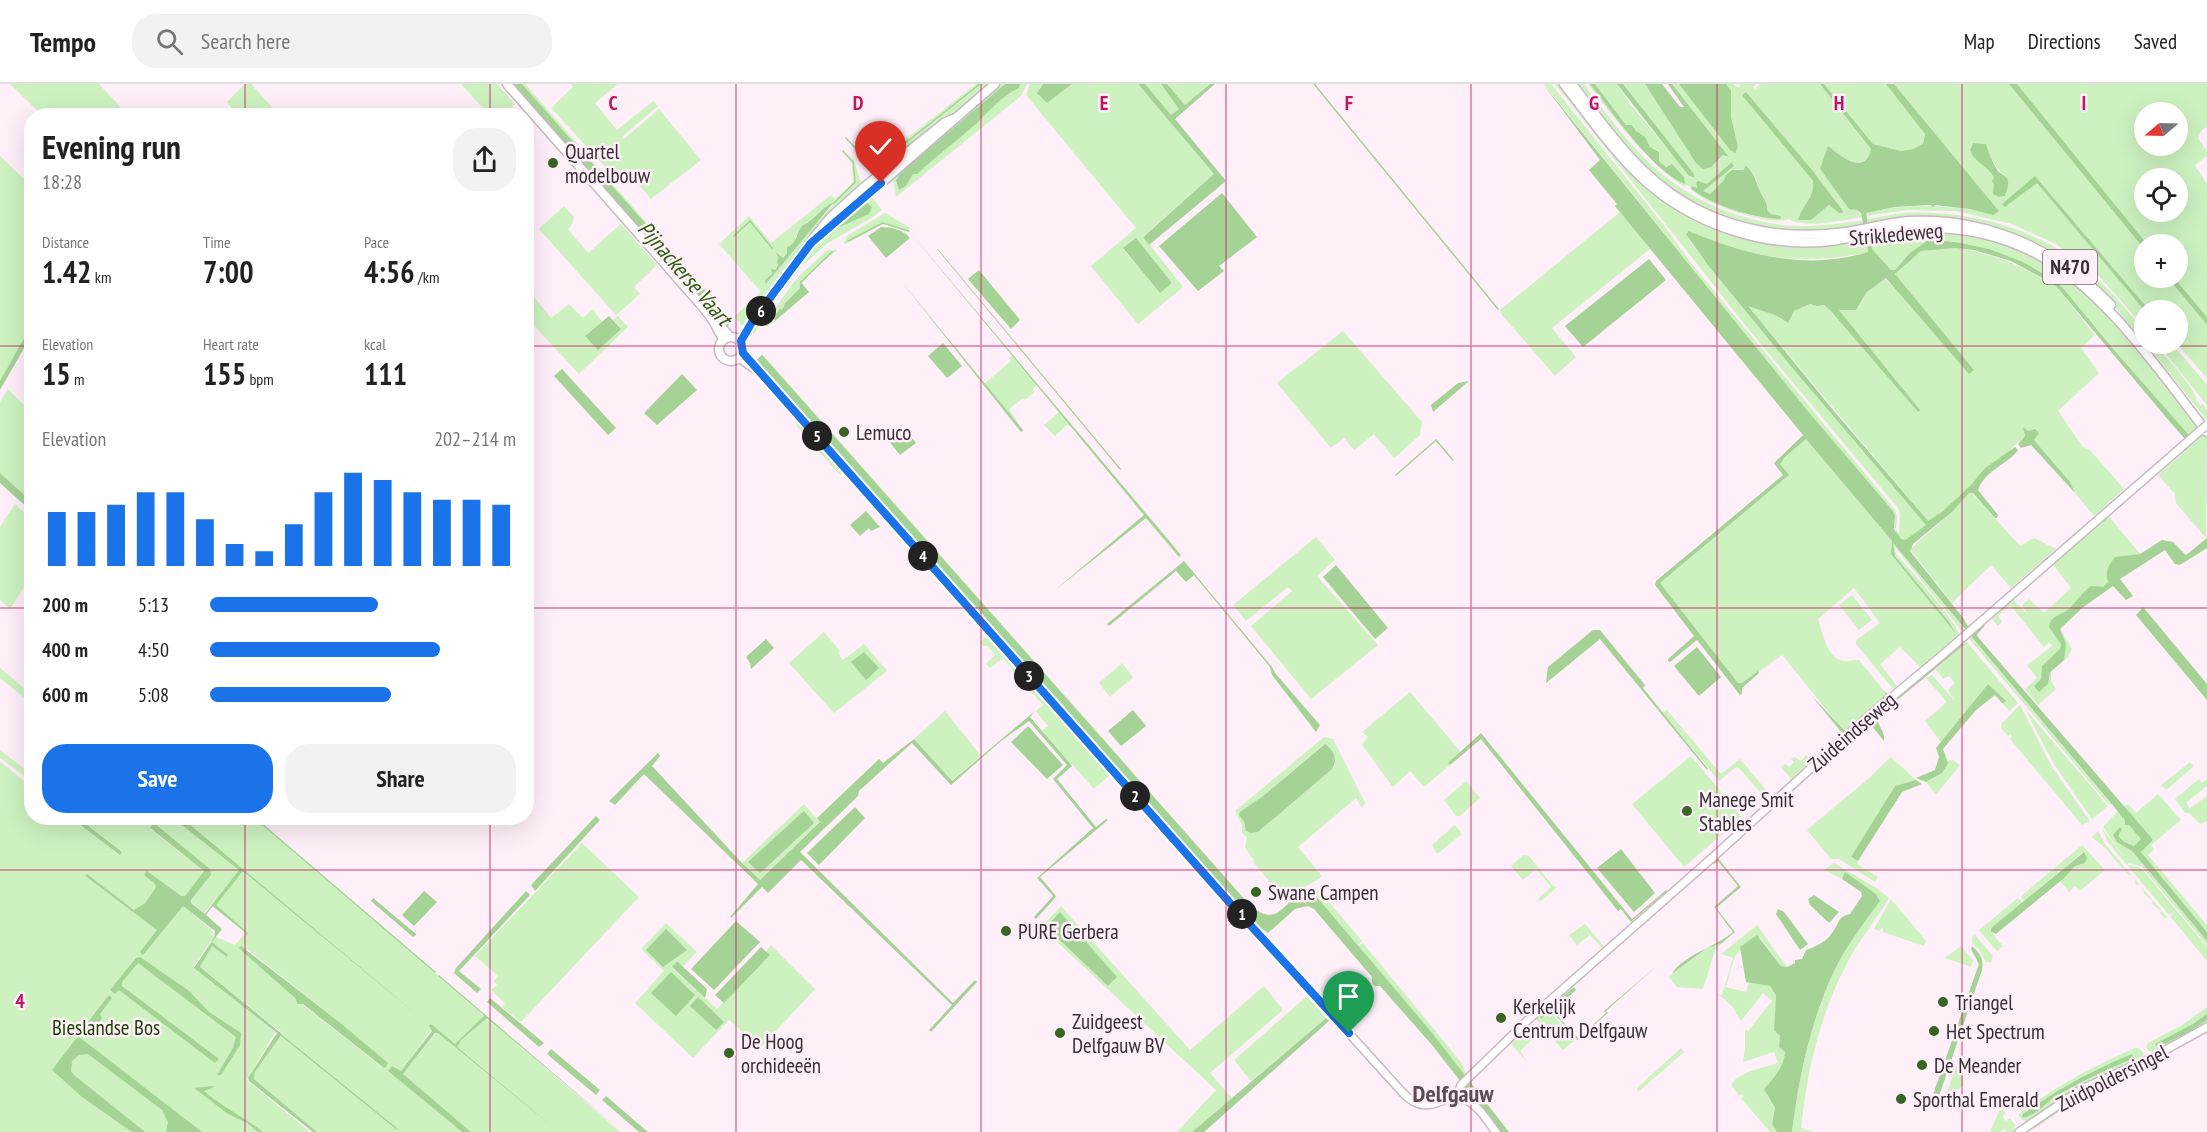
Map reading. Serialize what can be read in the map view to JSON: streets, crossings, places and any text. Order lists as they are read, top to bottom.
{
  "streets": {
    "main road": ["Strikledeweg", "N470"],
    "street": ["Zuideindseweg", "Zuidpoldersingel"]
  },
  "crossings": [
    ["Strikledeweg", "Zuideindseweg"]
  ],
  "districts": ["Delfgauw"],
  "water": ["Pijnackerse Vaart"],
  "parks": ["Bieslandse Bos"],
  "places": [
    "Quartel modelbouw",
    "Lemuco",
    "Manege Smit Stables",
    "Swane Campen",
    "PURE Gerbera",
    "Triangel",
    "Kerkelijk Centrum Delfgauw",
    "Het Spectrum",
    "Zuidgeest Delfgauw BV",
    "De Hoog orchideeën",
    "De Meander",
    "Sporthal Emerald"
  ],
  "north": "left",
  "page": {
    "header": "Tempo",
    "search": "Search here",
    "nav": ["Map", "Directions", "Saved"],
    "map_buttons": ["+", "−"],
    "heading": ["Evening run", "18:28"],
    "stats": [
      ["Distance", "1.42 km"],
      ["Time", "7:00"],
      ["Pace", "4:56 /km"],
      ["Elevation", "15 m"],
      ["Heart rate", "155 bpm"],
      ["kcal", "111"]
    ],
    "pins": [
      "6",
      "5",
      "4",
      "3",
      "2",
      "1"
    ],
    "chart": ["Elevation", "202–214 m"],
    "list": [
      {
        "name": "200 m",
        "note": "5:13"
      },
      {
        "name": "400 m",
        "note": "4:50"
      },
      {
        "name": "600 m",
        "note": "5:08"
      }
    ],
    "buttons": ["Save", "Share"]
  },
  "grid": {
    "columns": [
      "C",
      "D",
      "E",
      "F",
      "G",
      "H",
      "I"
    ],
    "rows": ["4"]
  }
}
